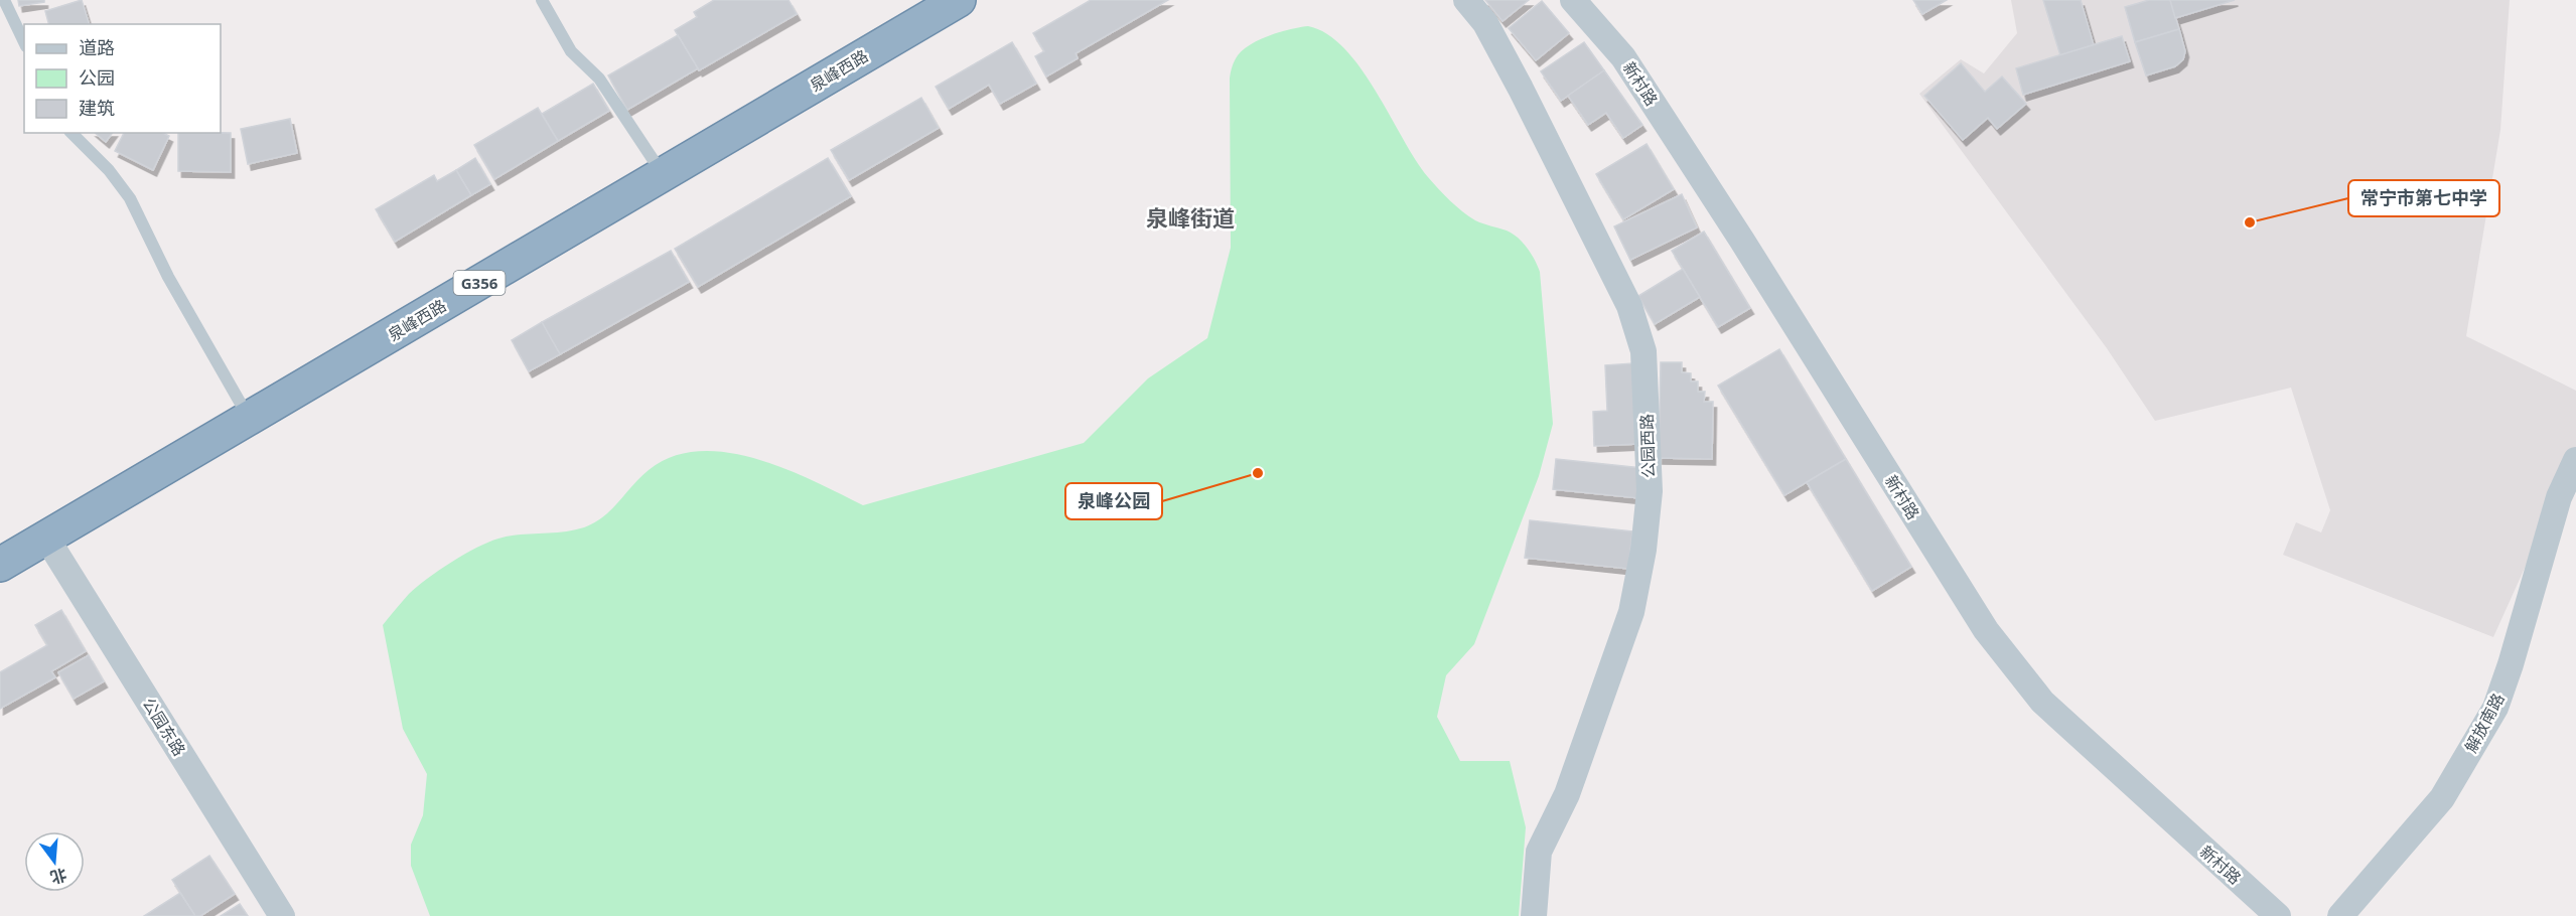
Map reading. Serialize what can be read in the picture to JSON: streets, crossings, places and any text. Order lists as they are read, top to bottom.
{
  "streets": {
    "highway": ["泉峰西路", "G356"],
    "street": [
      "新村路",
      "公园西路",
      "解放南路",
      "公园东路"
    ]
  },
  "crossings": [
    ["泉峰西路", "公园东路"]
  ],
  "districts": ["泉峰街道"],
  "places": ["常宁市第七中学", "泉峰公园"],
  "legend": ["道路", "公园", "建筑"],
  "north": "bottom"
}
